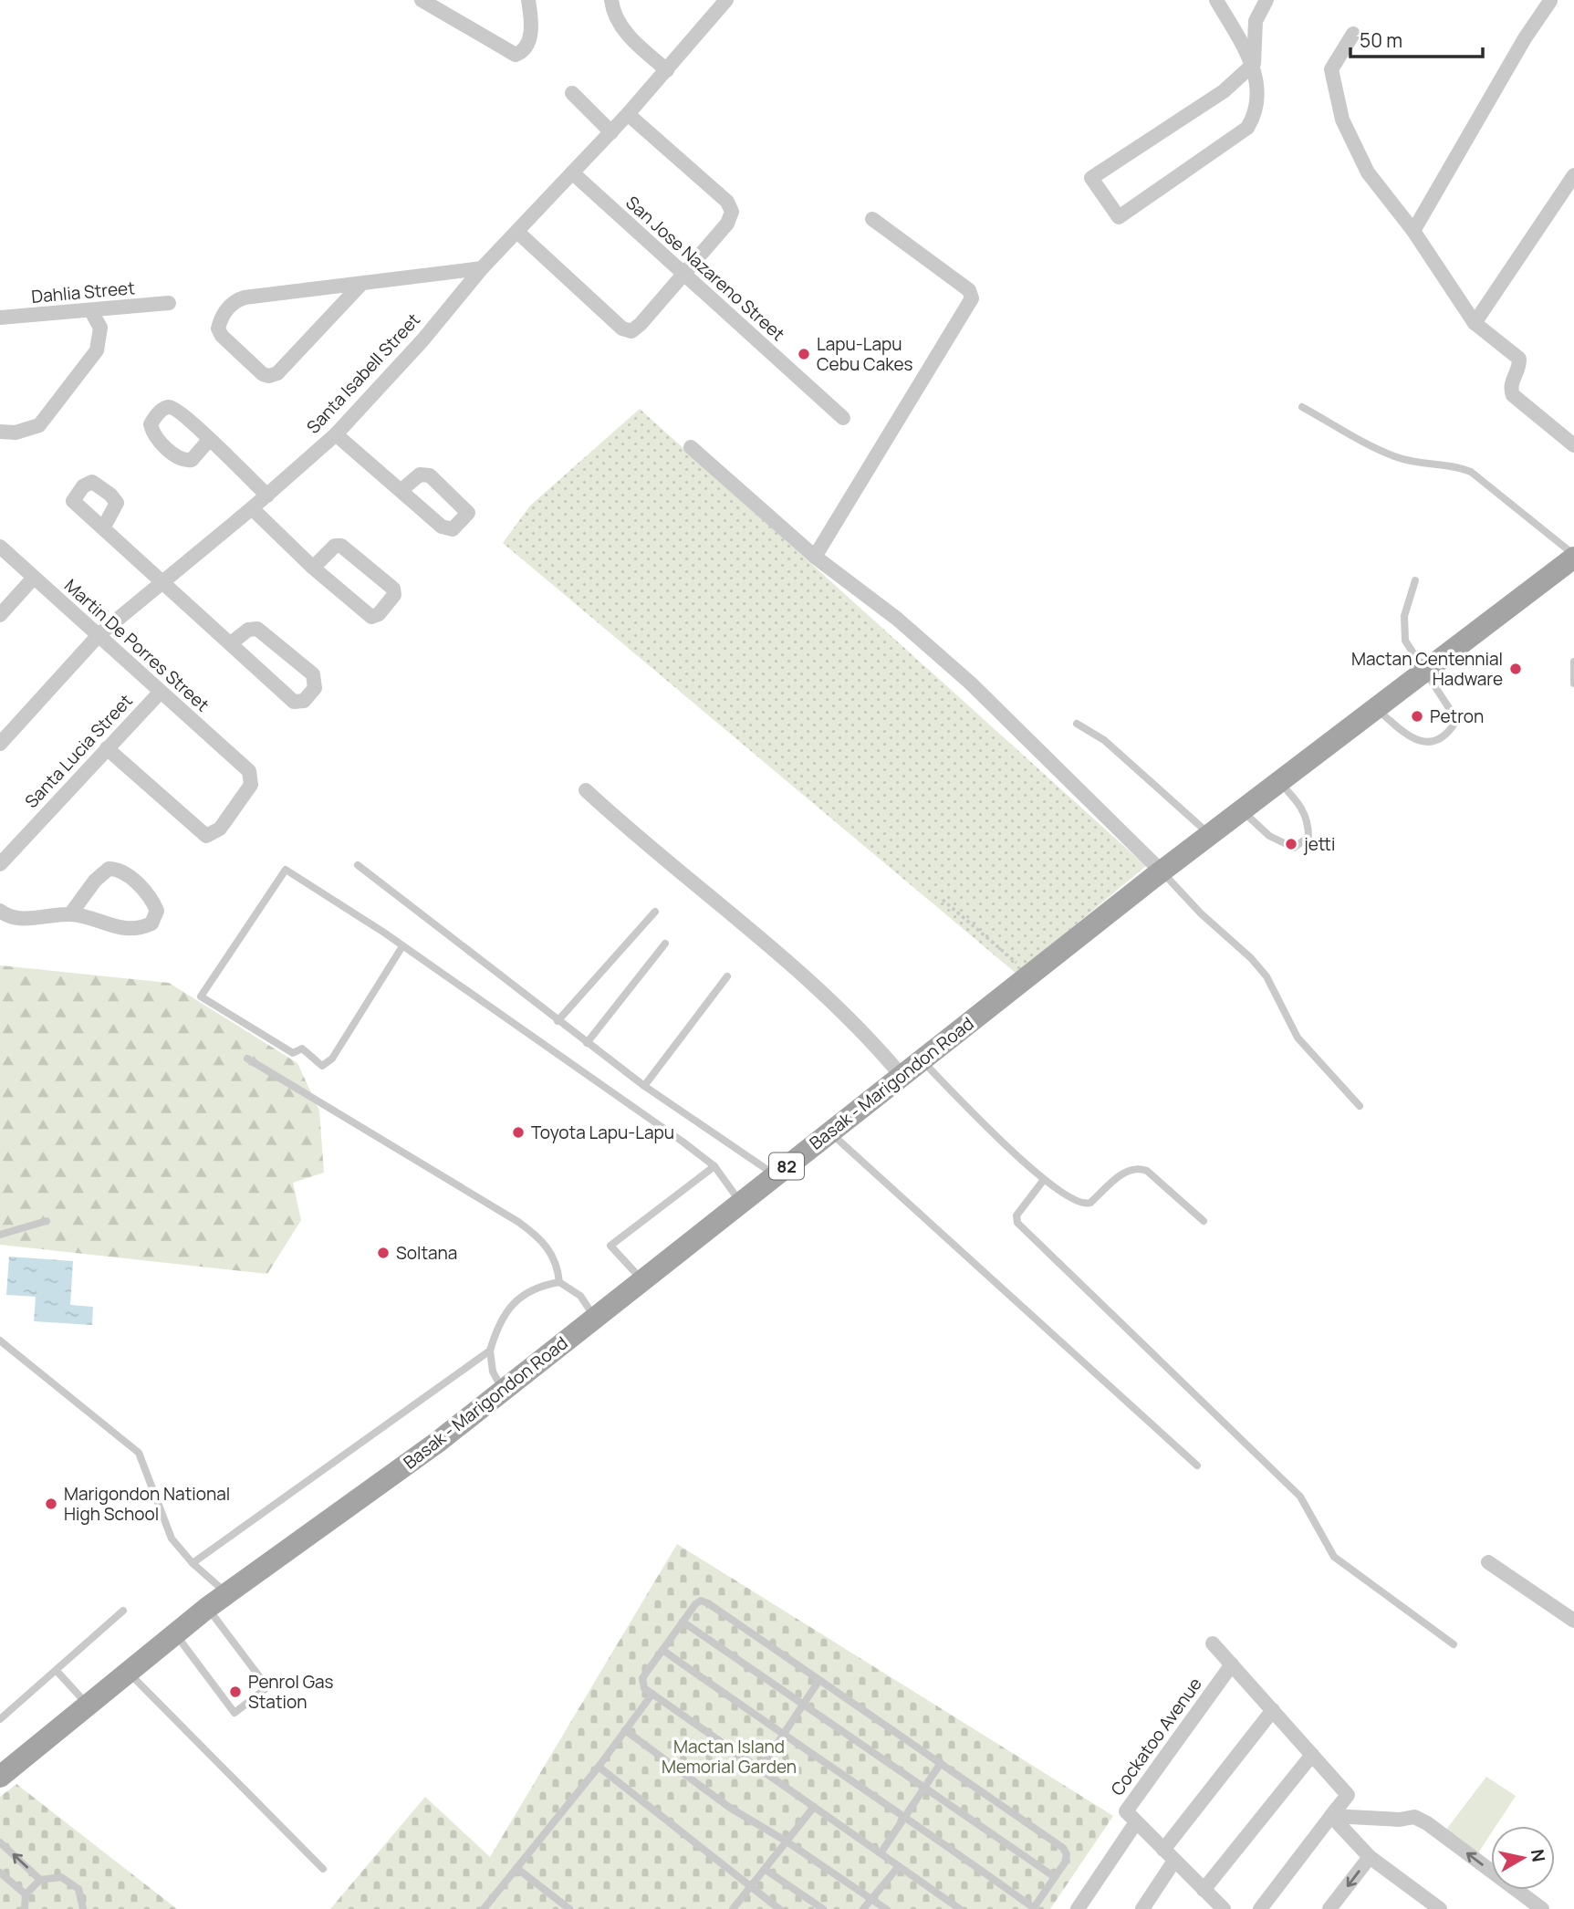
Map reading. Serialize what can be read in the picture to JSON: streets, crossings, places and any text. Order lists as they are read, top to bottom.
{
  "streets": {
    "main road": ["Basak - Marigondon Road", "82"],
    "street": [
      "San Jose Nazareno Street",
      "Dahlia Street",
      "Santa Isabell Street",
      "Martin De Porres Street",
      "Santa Lucia Street",
      "Cockatoo Avenue"
    ]
  },
  "crossings": [
    ["San Jose Nazareno Street", "Santa Isabell Street"],
    ["Santa Isabell Street", "Martin De Porres Street"],
    ["Martin De Porres Street", "Santa Lucia Street"]
  ],
  "parks": ["Mactan Island Memorial Garden"],
  "places": [
    "Lapu-Lapu Cebu Cakes",
    "Mactan Centennial Hadware",
    "Petron",
    "jetti",
    "Toyota Lapu-Lapu",
    "Soltana",
    "Marigondon National High School",
    "Penrol Gas Station"
  ],
  "scale_bar": "50 m",
  "north": "right"
}
